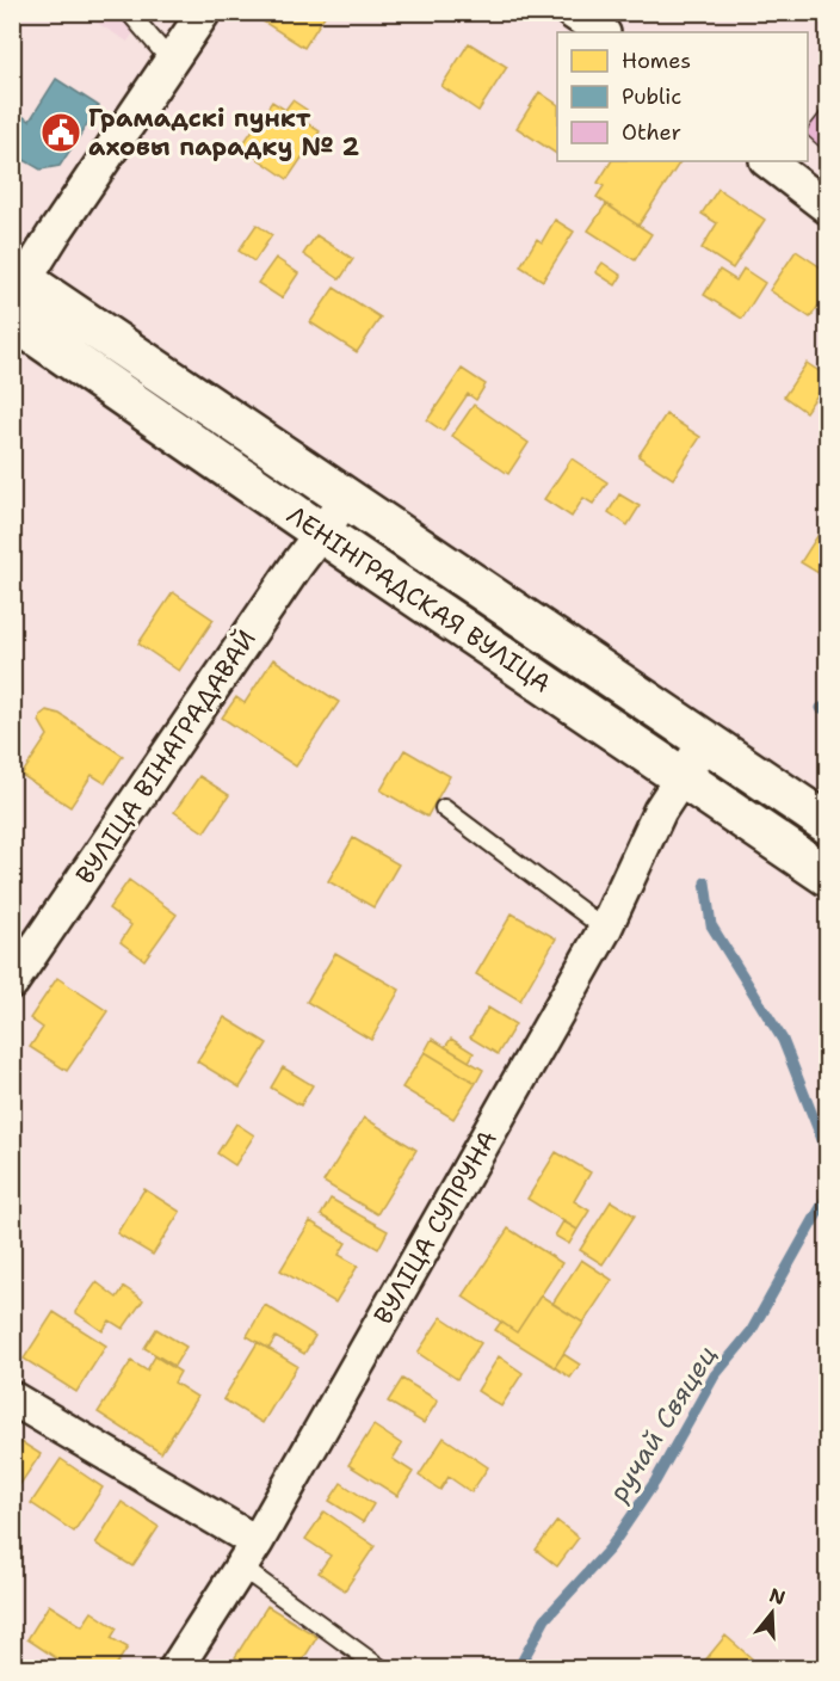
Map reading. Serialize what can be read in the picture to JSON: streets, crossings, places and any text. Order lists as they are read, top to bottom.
{
  "streets": {
    "main road": ["ЛЕНІНГРАДСКАЯ ВУЛІЦА"],
    "street": ["ВУЛІЦА ВІНАГРАДАВАЙ", "ВУЛІЦА СУПРУНА"]
  },
  "crossings": [
    ["ЛЕНІНГРАДСКАЯ ВУЛІЦА", "ВУЛІЦА ВІНАГРАДАВАЙ"],
    ["ЛЕНІНГРАДСКАЯ ВУЛІЦА", "ВУЛІЦА СУПРУНА"]
  ],
  "water": ["ручай Свяцец"],
  "places": {
    "public building": ["Грамадскі пункт аховы парадку № 2"]
  },
  "legend": ["Homes", "Public", "Other"],
  "north": "top"
}
